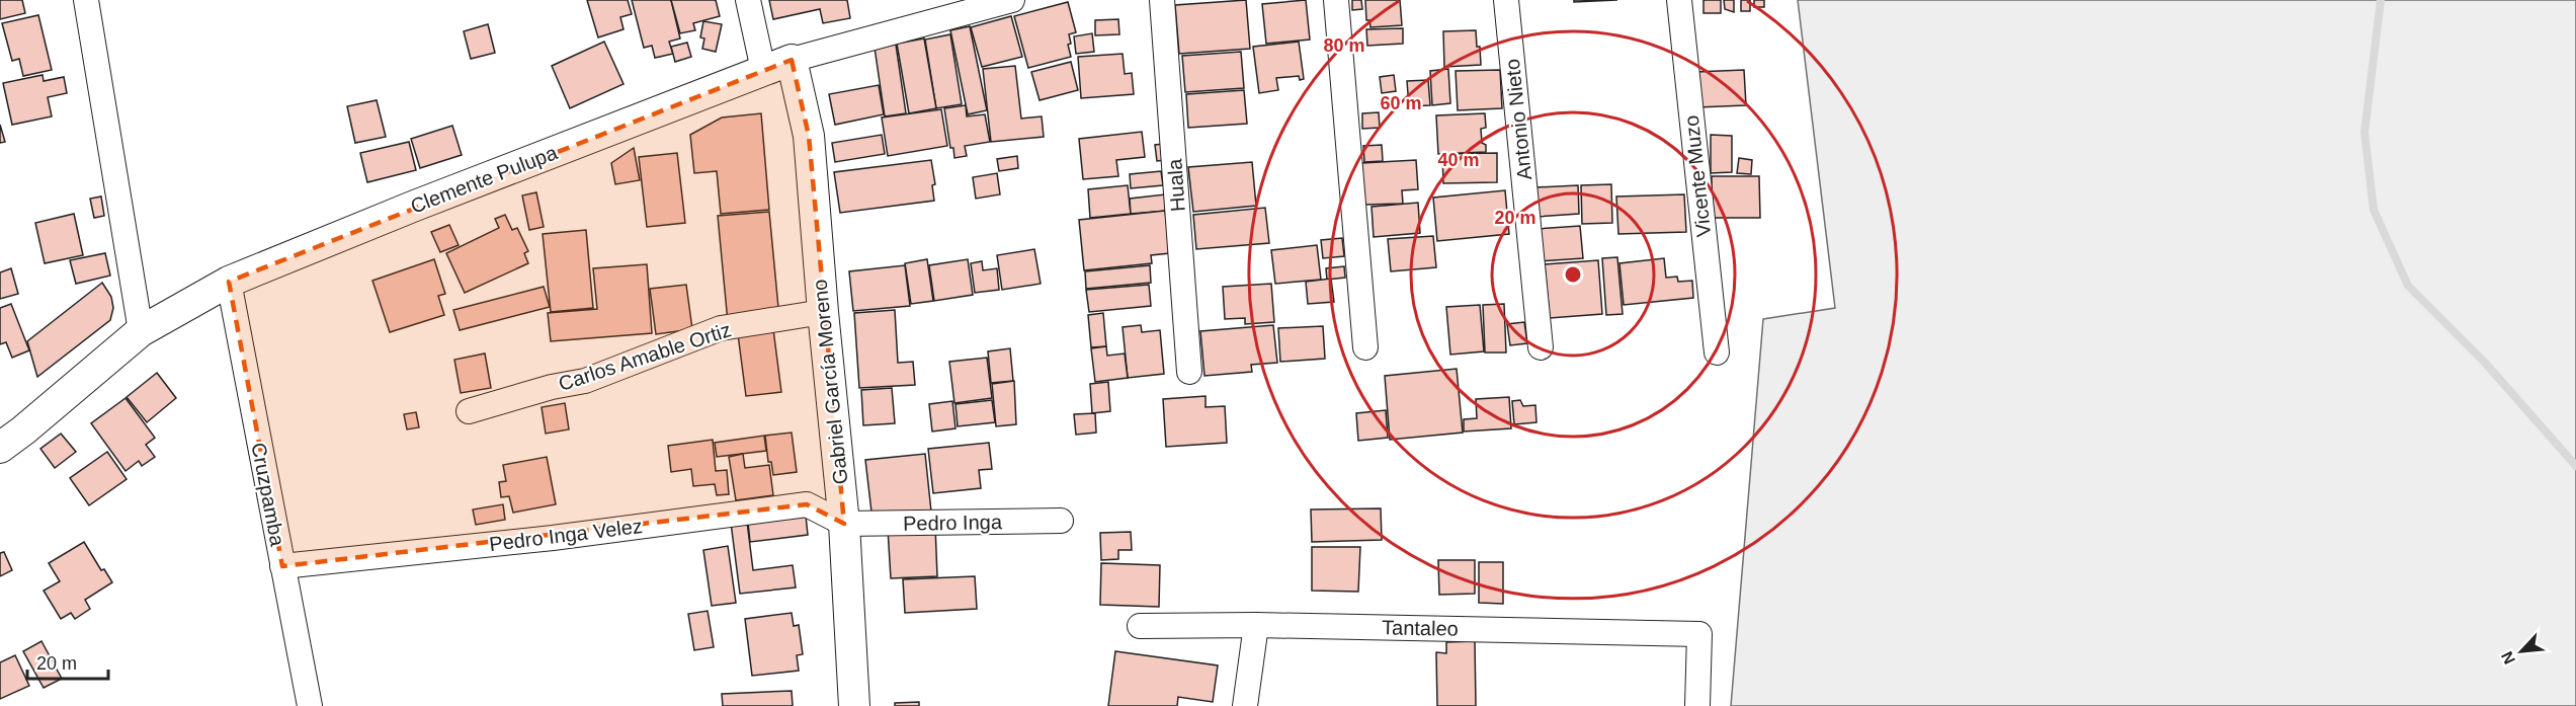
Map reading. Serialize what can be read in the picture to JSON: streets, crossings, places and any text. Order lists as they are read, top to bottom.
{
  "streets": {
    "street": [
      "Antonio Nieto",
      "Vicente Muzo",
      "Clemente Pulupa",
      "Huala",
      "Carlos Amable Ortiz",
      "Gabriel García Moreno",
      "Cruzpamba",
      "Pedro Inga",
      "Pedro Inga Velez",
      "Tantaleo"
    ]
  },
  "crossings": [
    ["Clemente Pulupa", "Gabriel García Moreno"],
    ["Clemente Pulupa", "Cruzpamba"],
    ["Carlos Amable Ortiz", "Gabriel García Moreno"],
    ["Gabriel García Moreno", "Pedro Inga"],
    ["Gabriel García Moreno", "Pedro Inga Velez"],
    ["Cruzpamba", "Pedro Inga Velez"],
    ["Pedro Inga", "Pedro Inga Velez"]
  ],
  "scale_bar": "20 m",
  "north": "bottom left",
  "rings": [
    "80 m",
    "60 m",
    "40 m",
    "20 m"
  ]
}
